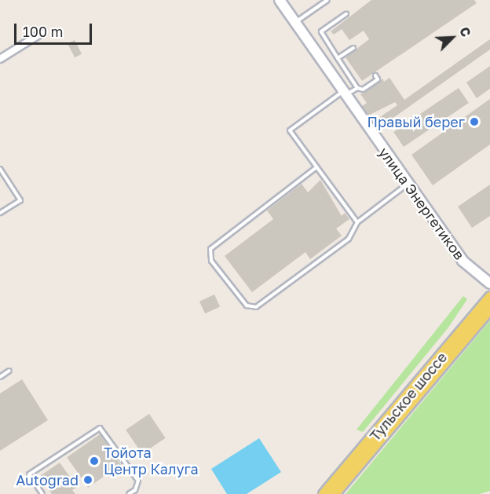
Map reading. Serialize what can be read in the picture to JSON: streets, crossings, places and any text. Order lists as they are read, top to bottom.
{
  "streets": {
    "main road": ["Тульское шоссе"],
    "street": ["улица Энергетиков"]
  },
  "places": ["Правый берег", "Тойота Центр Калуга", "Autograd"],
  "scale_bar": "100 m",
  "north": "top right"
}
